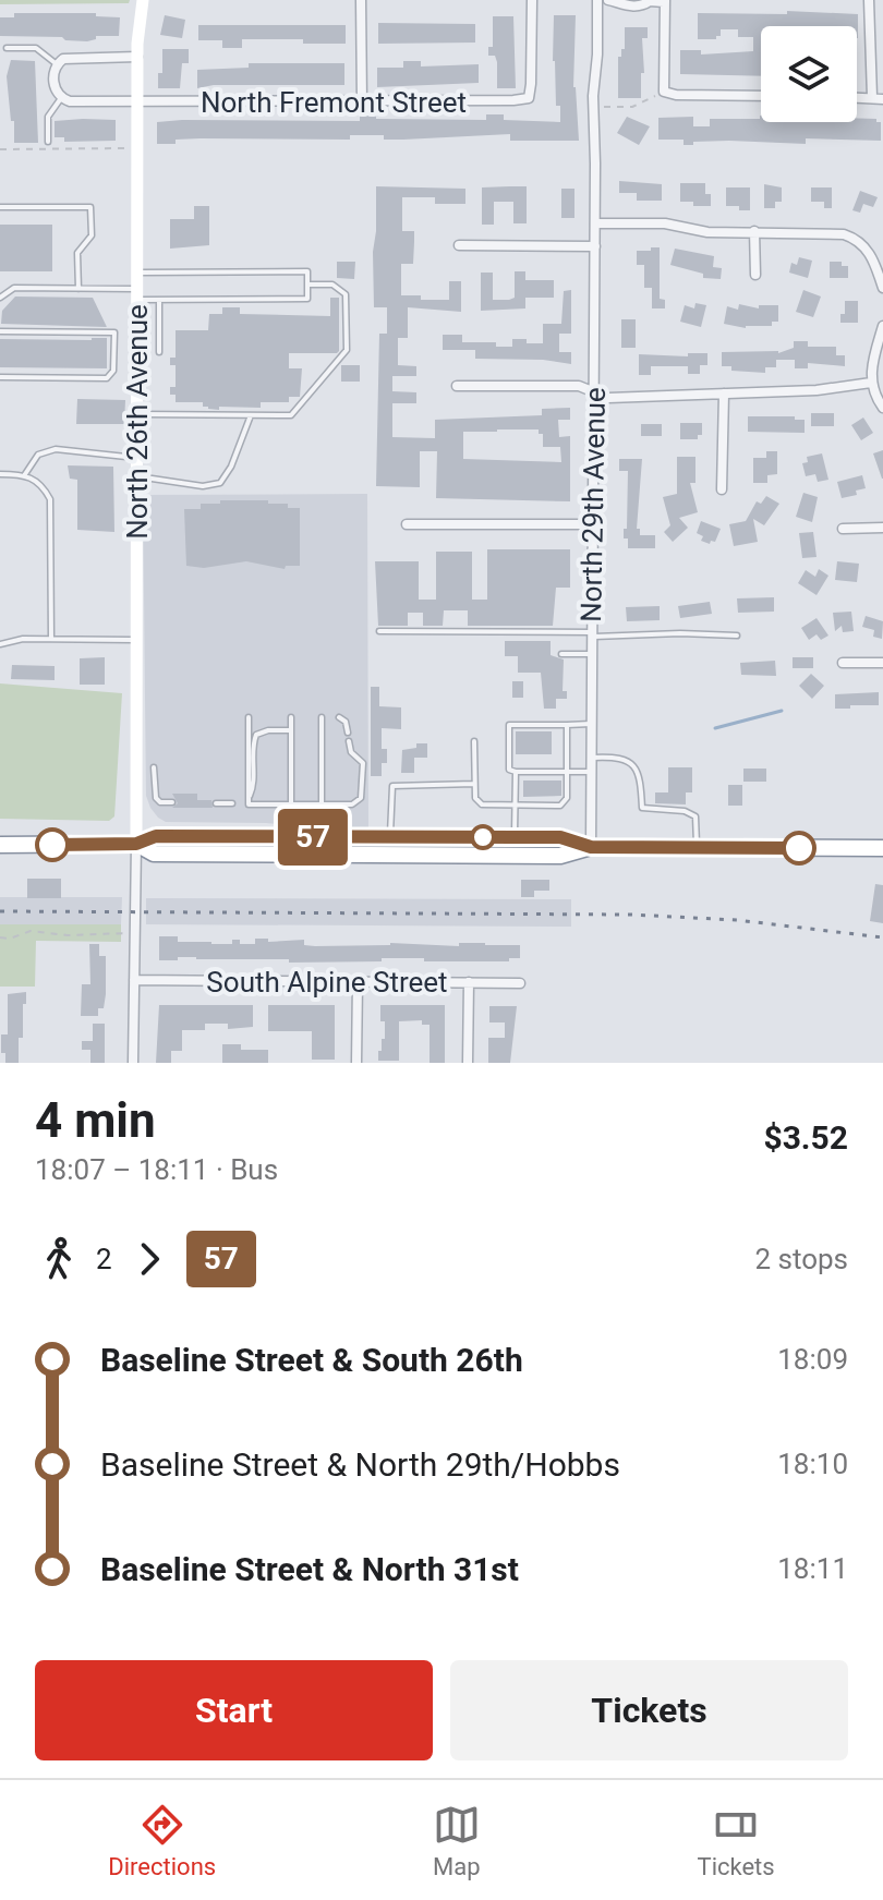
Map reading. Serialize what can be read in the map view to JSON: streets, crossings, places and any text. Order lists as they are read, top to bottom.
{
  "streets": {
    "street": [
      "North Fremont Street",
      "North 26th Avenue",
      "North 29th Avenue",
      "South Alpine Street"
    ]
  },
  "crossings": [
    ["North Fremont Street", "North 26th Avenue"]
  ],
  "lines": ["bus line 57"],
  "page": {
    "on_map": "57",
    "heading": ["4 min", "18:07 – 18:11 · Bus", "$3.52"],
    "legs": ["2", "57", "2 stops"],
    "list": [
      {
        "name": "Baseline Street & South 26th",
        "value": "18:09"
      },
      {
        "name": "Baseline Street & North 29th/Hobbs",
        "value": "18:10"
      },
      {
        "name": "Baseline Street & North 31st",
        "value": "18:11"
      }
    ],
    "buttons": ["Start", "Tickets"],
    "tabs": ["Directions", "Map", "Tickets"]
  }
}
